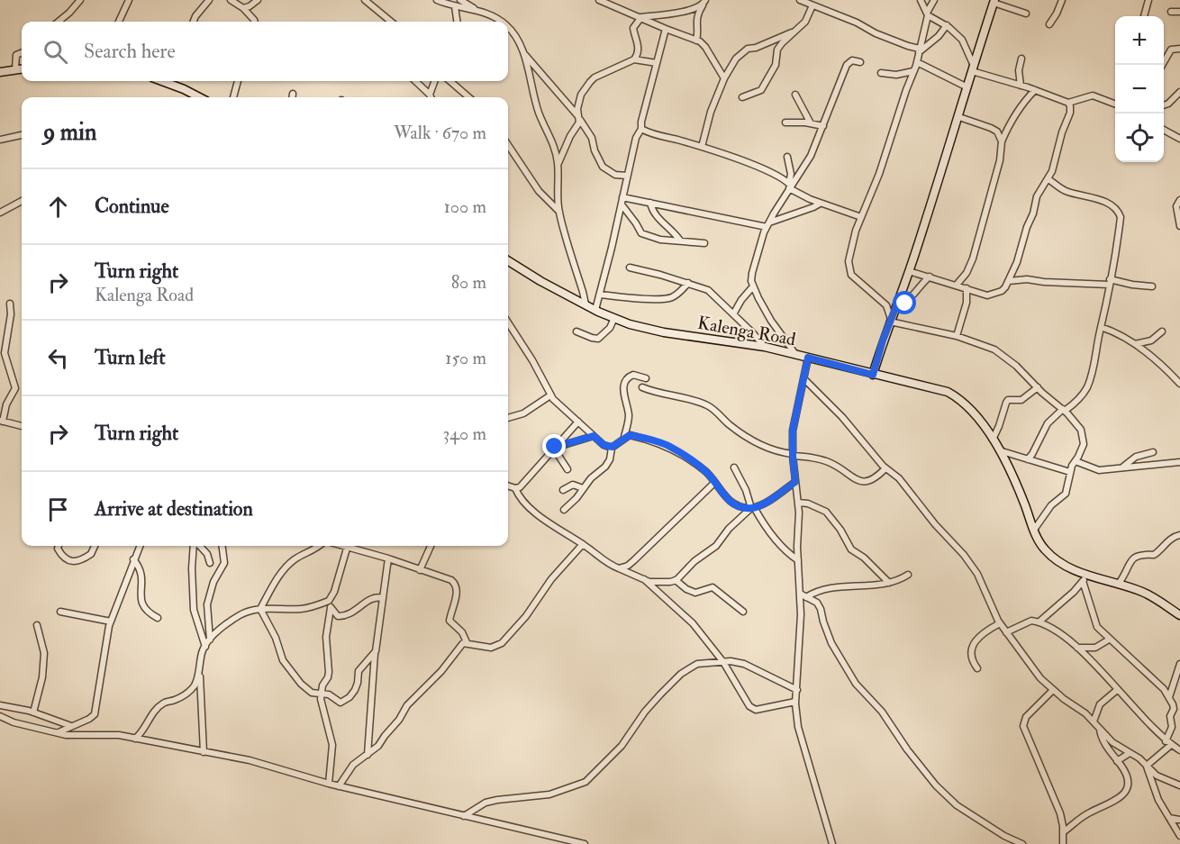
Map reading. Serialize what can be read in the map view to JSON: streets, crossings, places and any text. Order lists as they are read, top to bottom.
{
  "streets": {
    "main road": ["Kalenga Road"]
  },
  "page": {
    "map_buttons": ["+", "−"],
    "search": "Search here",
    "heading": ["9 min", "Walk · 670 m"],
    "list": [
      ["Continue", "100 m"],
      ["Turn right", "Kalenga Road", "80 m"],
      ["Turn left", "150 m"],
      ["Turn right", "340 m"],
      "Arrive at destination"
    ]
  }
}
